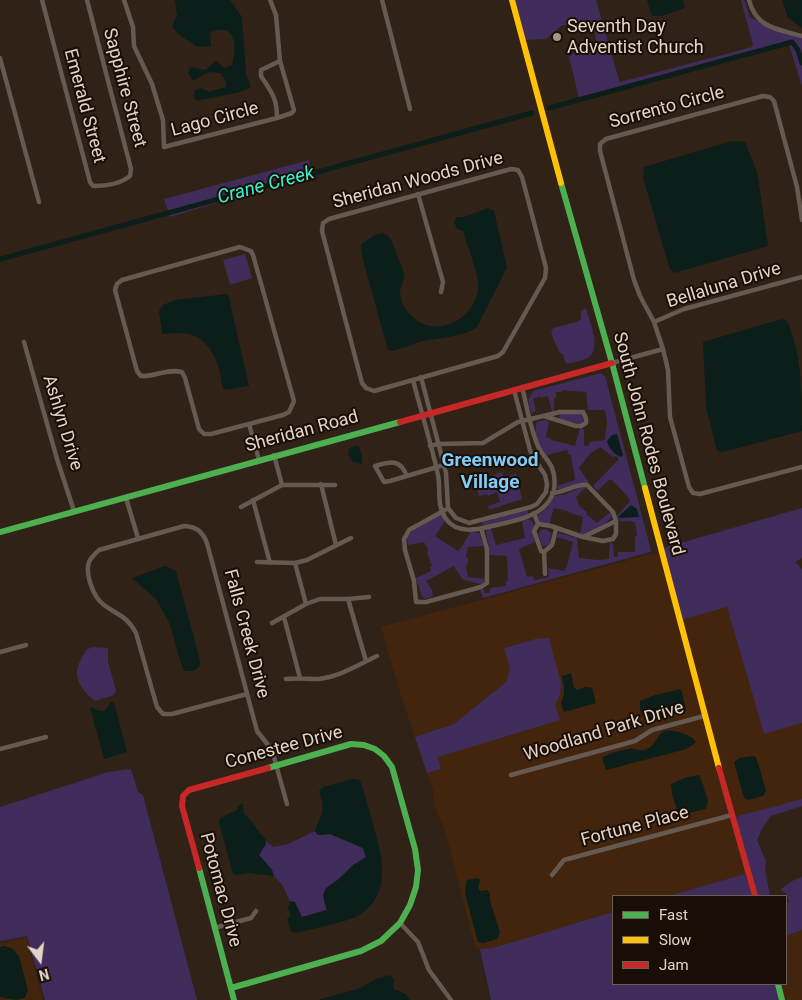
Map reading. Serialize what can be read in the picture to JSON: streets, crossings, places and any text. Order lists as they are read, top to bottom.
{
  "streets": {
    "street": [
      "Sapphire Street",
      "Emerald Street",
      "Sorrento Circle",
      "Lago Circle",
      "Sheridan Woods Drive",
      "Bellaluna Drive",
      "Ashlyn Drive",
      "Sheridan Road",
      "South John Rodes Boulevard",
      "Falls Creek Drive",
      "Woodland Park Drive",
      "Conestee Drive",
      "Fortune Place",
      "Potomac Drive"
    ]
  },
  "crossings": [
    ["Sapphire Street", "Emerald Street"],
    ["Sorrento Circle", "Bellaluna Drive"],
    ["Ashlyn Drive", "Sheridan Road"],
    ["Sheridan Road", "South John Rodes Boulevard"],
    ["South John Rodes Boulevard", "Woodland Park Drive"],
    ["South John Rodes Boulevard", "Fortune Place"],
    ["Falls Creek Drive", "Conestee Drive"],
    ["Conestee Drive", "Potomac Drive"]
  ],
  "districts": ["Greenwood Village"],
  "water": ["Crane Creek"],
  "places": ["Seventh Day Adventist Church"],
  "legend": ["Fast", "Slow", "Jam"],
  "north": "bottom"
}
